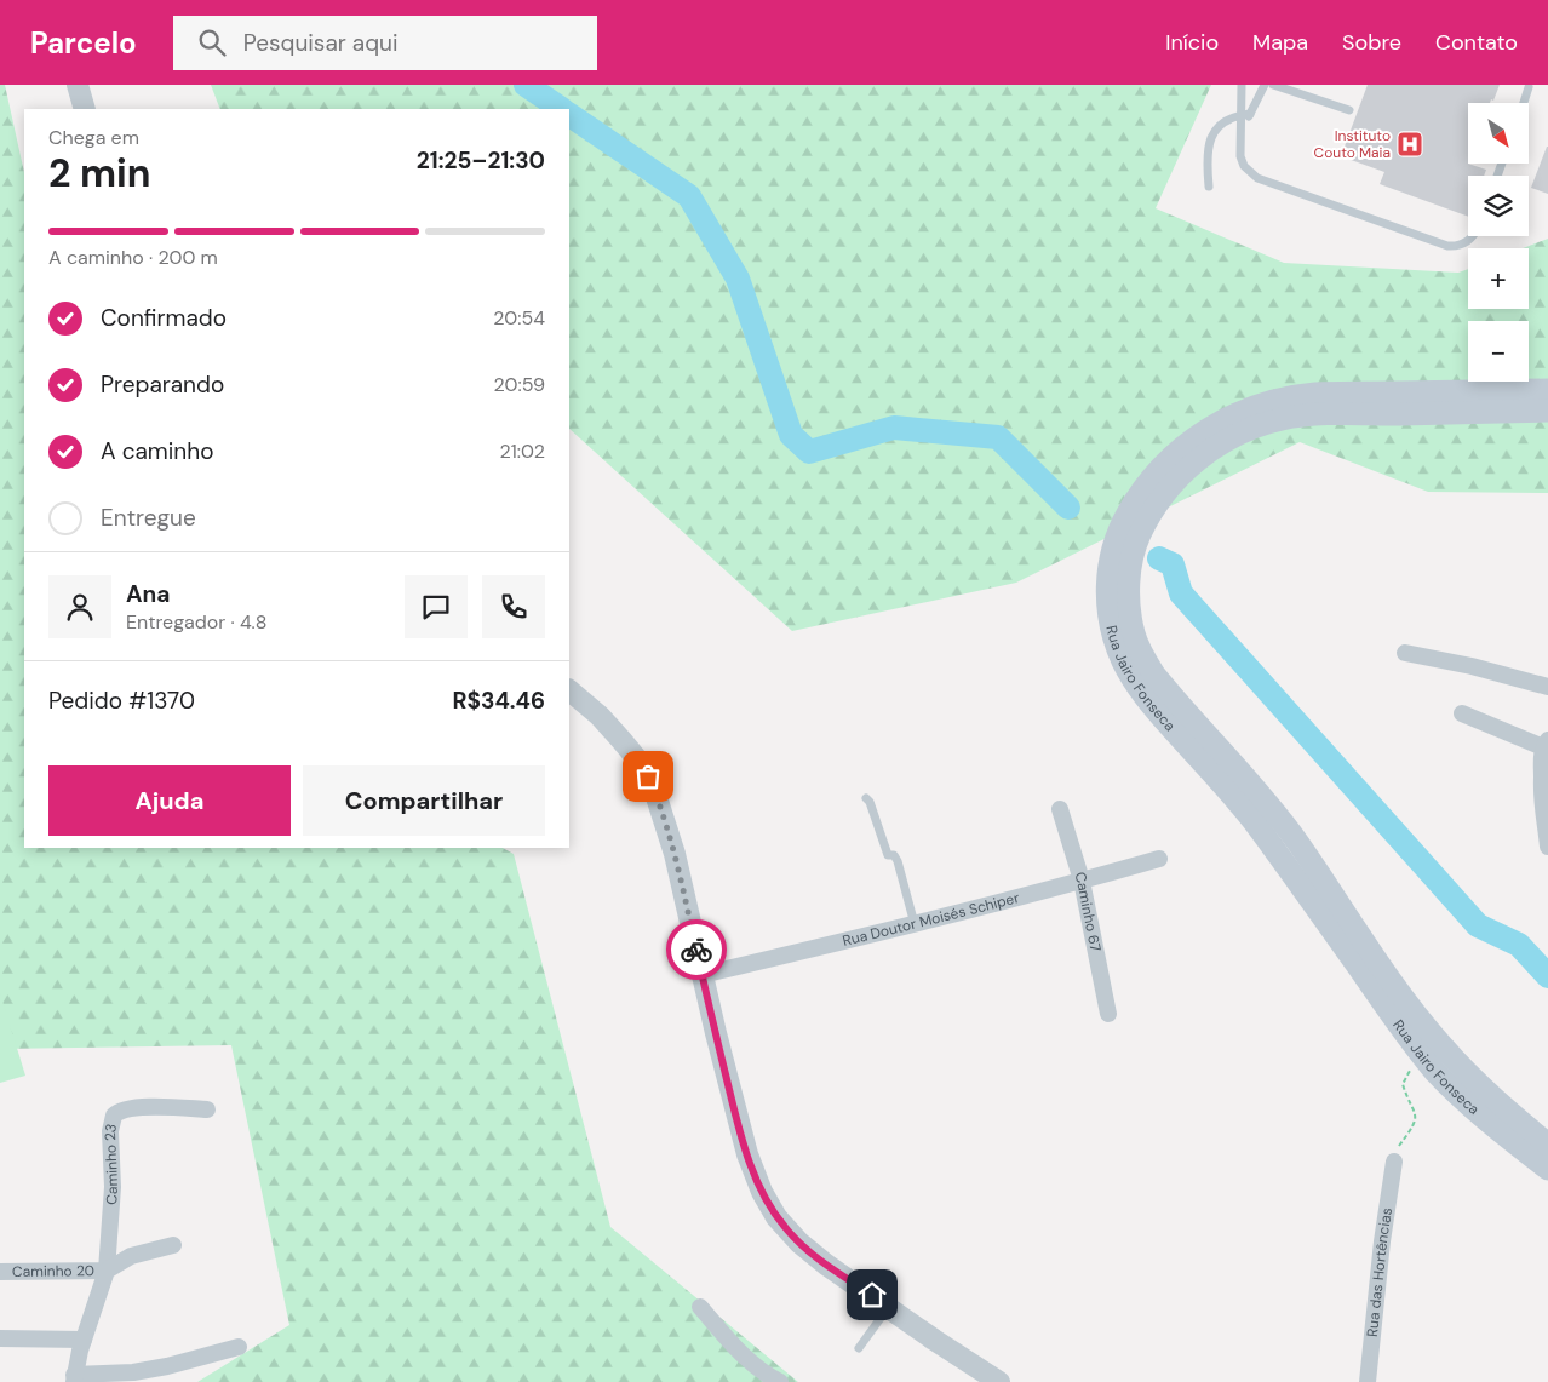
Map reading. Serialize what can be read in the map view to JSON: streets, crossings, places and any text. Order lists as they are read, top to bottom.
{
  "streets": {
    "main road": ["Rua Jairo Fonseca"],
    "street": [
      "Caminho 67",
      "Rua Doutor Moisés Schiper",
      "Caminho 23",
      "Caminho 20",
      "Rua das Hortências"
    ]
  },
  "crossings": [
    ["Caminho 67", "Rua Doutor Moisés Schiper"],
    ["Caminho 23", "Caminho 20"]
  ],
  "places": {
    "hospital": ["Instituto Couto Maia"]
  },
  "north": "bottom right",
  "page": {
    "header": "Parcelo",
    "search": "Pesquisar aqui",
    "nav": [
      "Início",
      "Mapa",
      "Sobre",
      "Contato"
    ],
    "map_buttons": ["+", "−"],
    "heading": ["2 min", "Chega em", "21:25–21:30"],
    "panel": [
      "Ana",
      "Entregador · 4.8",
      "Pedido #1370",
      "R$34.46"
    ],
    "bar": "A caminho · 200 m",
    "list": [
      ["Confirmado", "20:54"],
      ["Preparando", "20:59"],
      ["A caminho", "21:02"],
      "Entregue"
    ],
    "buttons": ["Ajuda", "Compartilhar"]
  }
}
